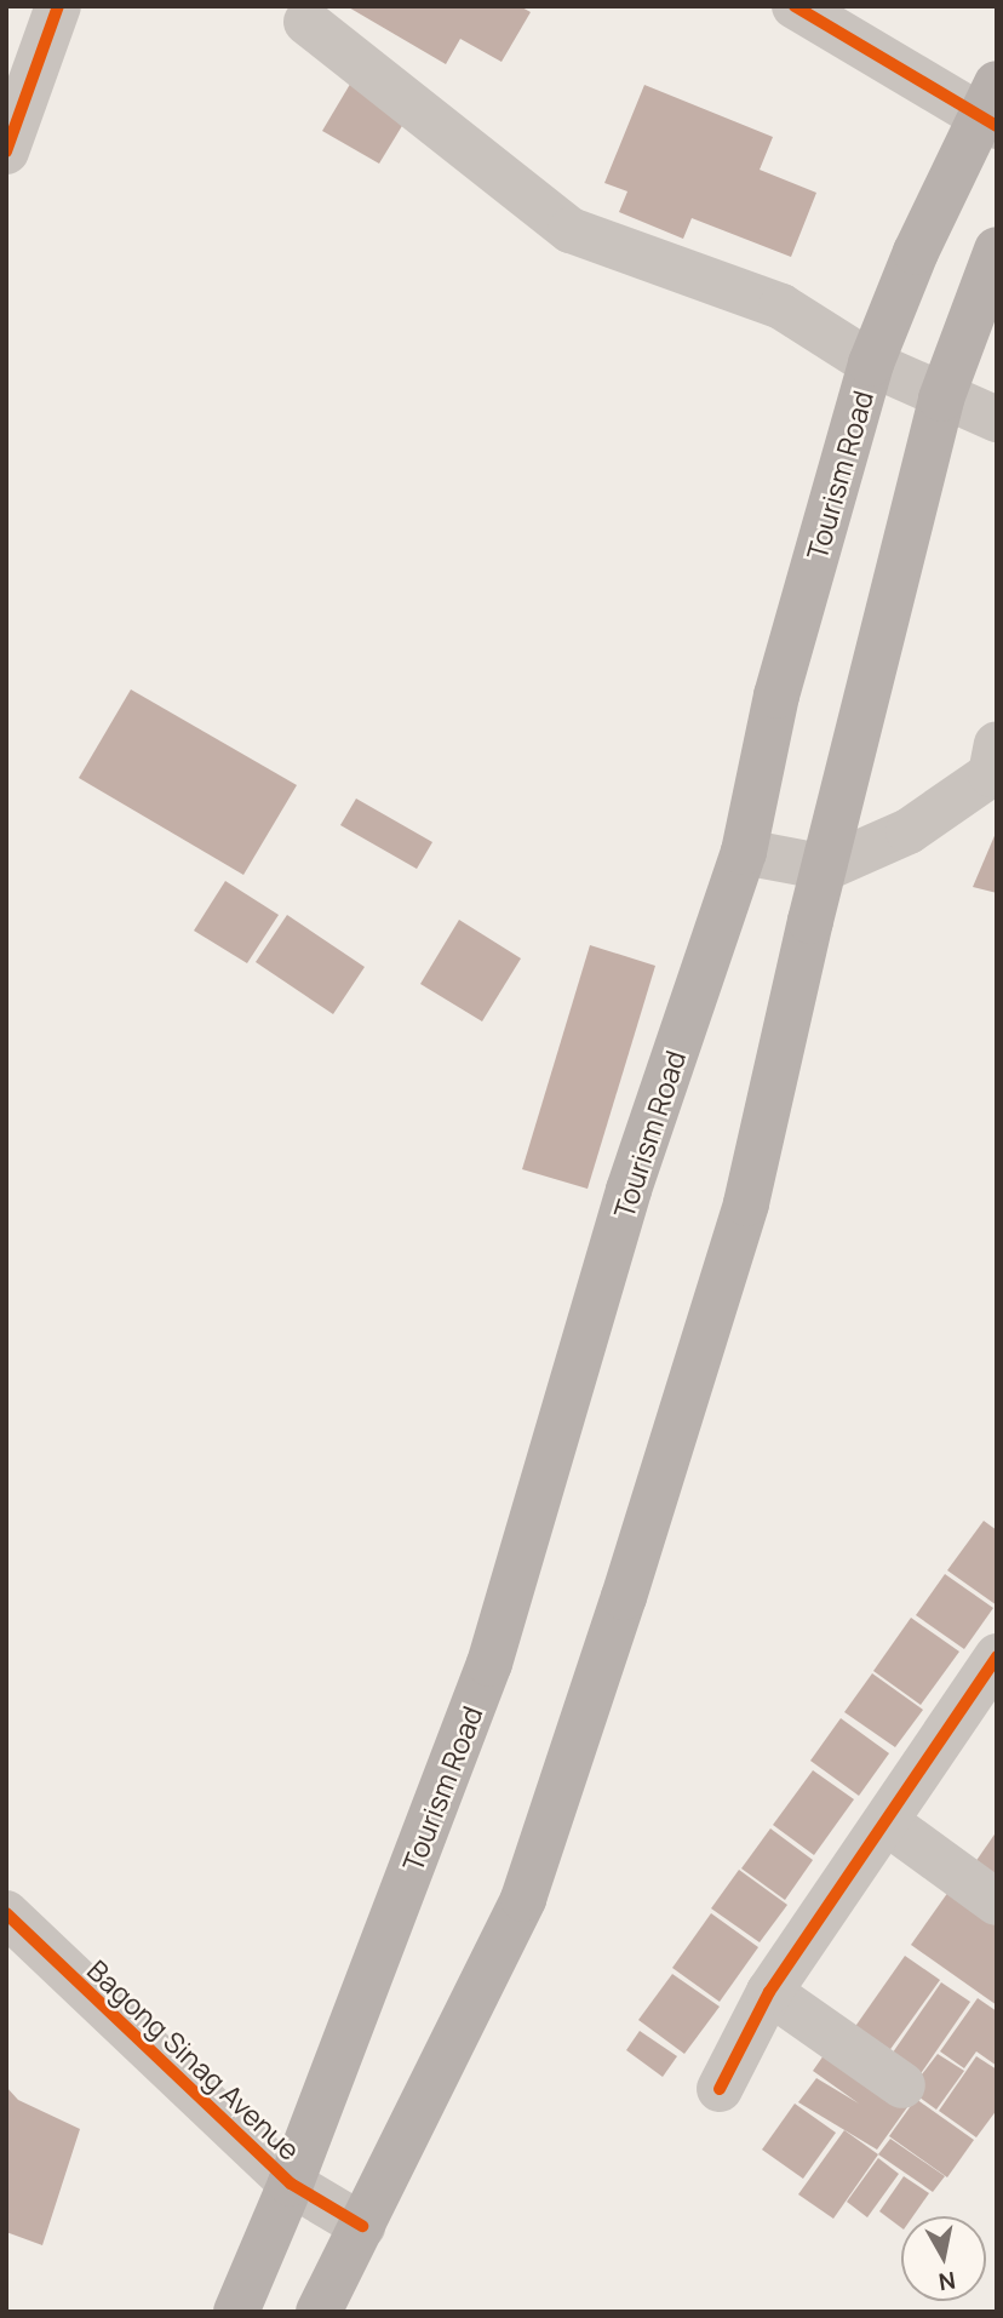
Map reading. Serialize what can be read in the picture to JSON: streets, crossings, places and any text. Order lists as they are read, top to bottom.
{
  "streets": {
    "main road": ["Tourism Road"],
    "street": ["Bagong Sinag Avenue"]
  },
  "crossings": [
    ["Tourism Road", "Bagong Sinag Avenue"]
  ],
  "north": "bottom"
}
